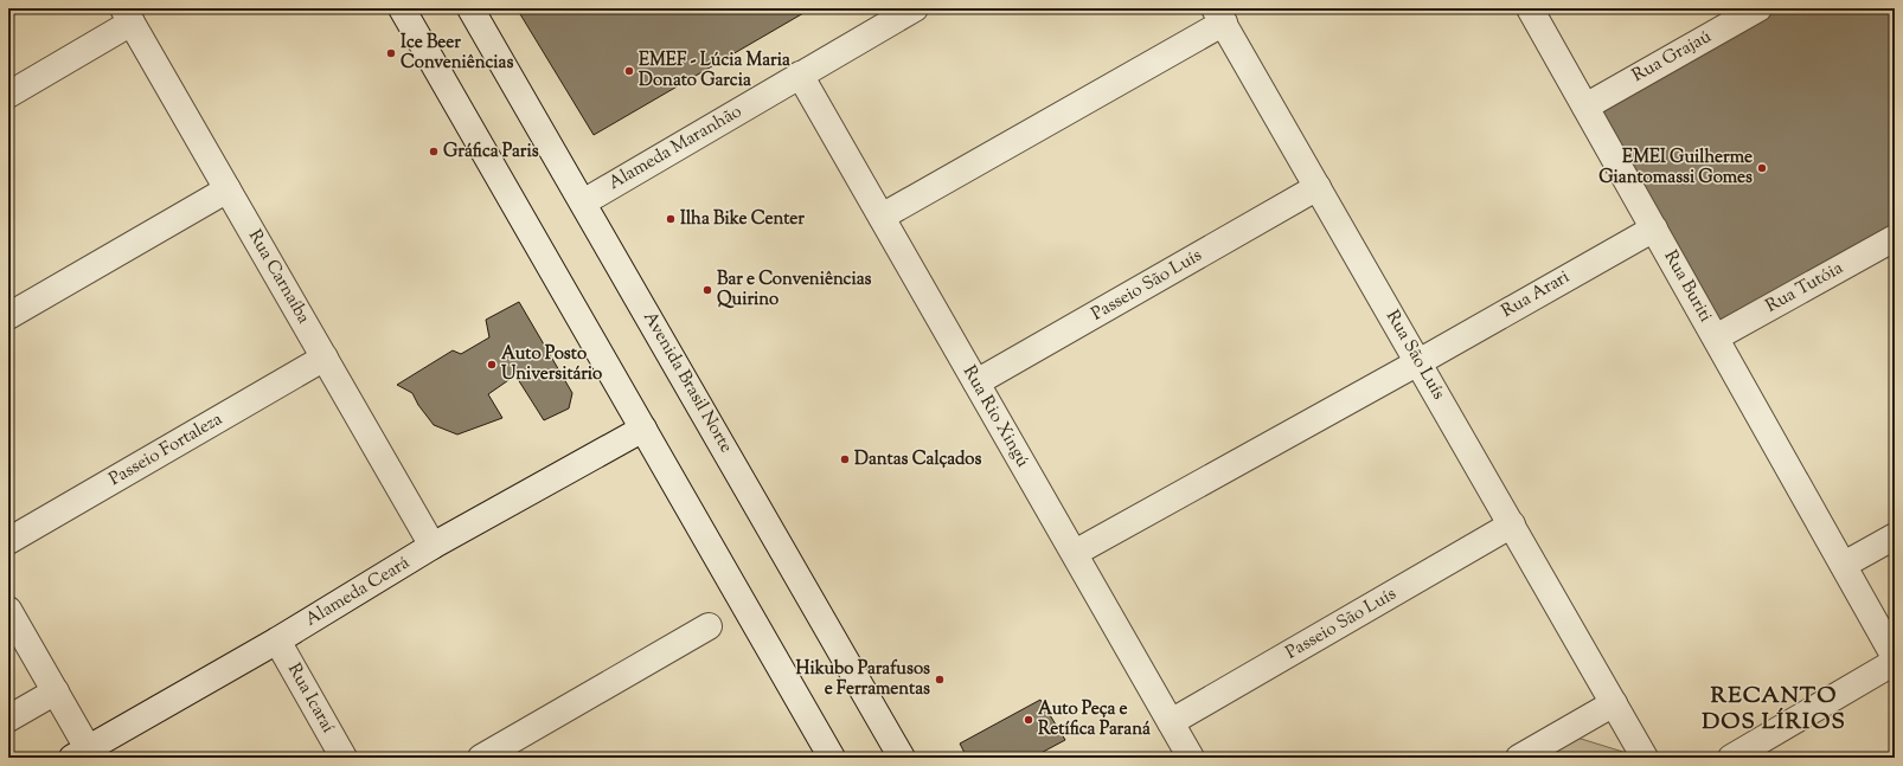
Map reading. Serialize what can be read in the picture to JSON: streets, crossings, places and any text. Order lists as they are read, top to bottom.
{
  "streets": {
    "street": [
      "Rua Grajaú",
      "Alameda Maranhão",
      "Rua Carnaíba",
      "Passeio São Luís",
      "Rua Buriti",
      "Rua Tutóia",
      "Rua Arari",
      "Rua São Luís",
      "Avenida Brasil Norte",
      "Rua Rio Xingú",
      "Passeio Fortaleza",
      "Alameda Ceará",
      "Rua Icaraí"
    ]
  },
  "crossings": [
    ["Rua Grajaú", "Rua Buriti"],
    ["Alameda Maranhão", "Avenida Brasil Norte"],
    ["Alameda Maranhão", "Rua Rio Xingú"],
    ["Rua Carnaíba", "Passeio Fortaleza"],
    ["Rua Carnaíba", "Alameda Ceará"],
    ["Passeio São Luís", "Rua São Luís"],
    ["Passeio São Luís", "Rua Rio Xingú"],
    ["Rua Buriti", "Rua Tutóia"],
    ["Rua Buriti", "Rua Arari"],
    ["Rua Arari", "Rua São Luís"],
    ["Alameda Ceará", "Rua Icaraí"]
  ],
  "districts": ["RECANTO DOS LÍRIOS"],
  "places": [
    "Ice Beer Conveniências",
    "EMEF - Lúcia Maria Donato Garcia",
    "Gráfica Paris",
    "EMEI Guilherme Giantomassi Gomes",
    "Ilha Bike Center",
    "Bar e Conveniências Quirino",
    "Auto Posto Universitário",
    "Dantas Calçados",
    "Hikubo Parafusos e Ferramentas",
    "Auto Peça e Retífica Paraná"
  ]
}
